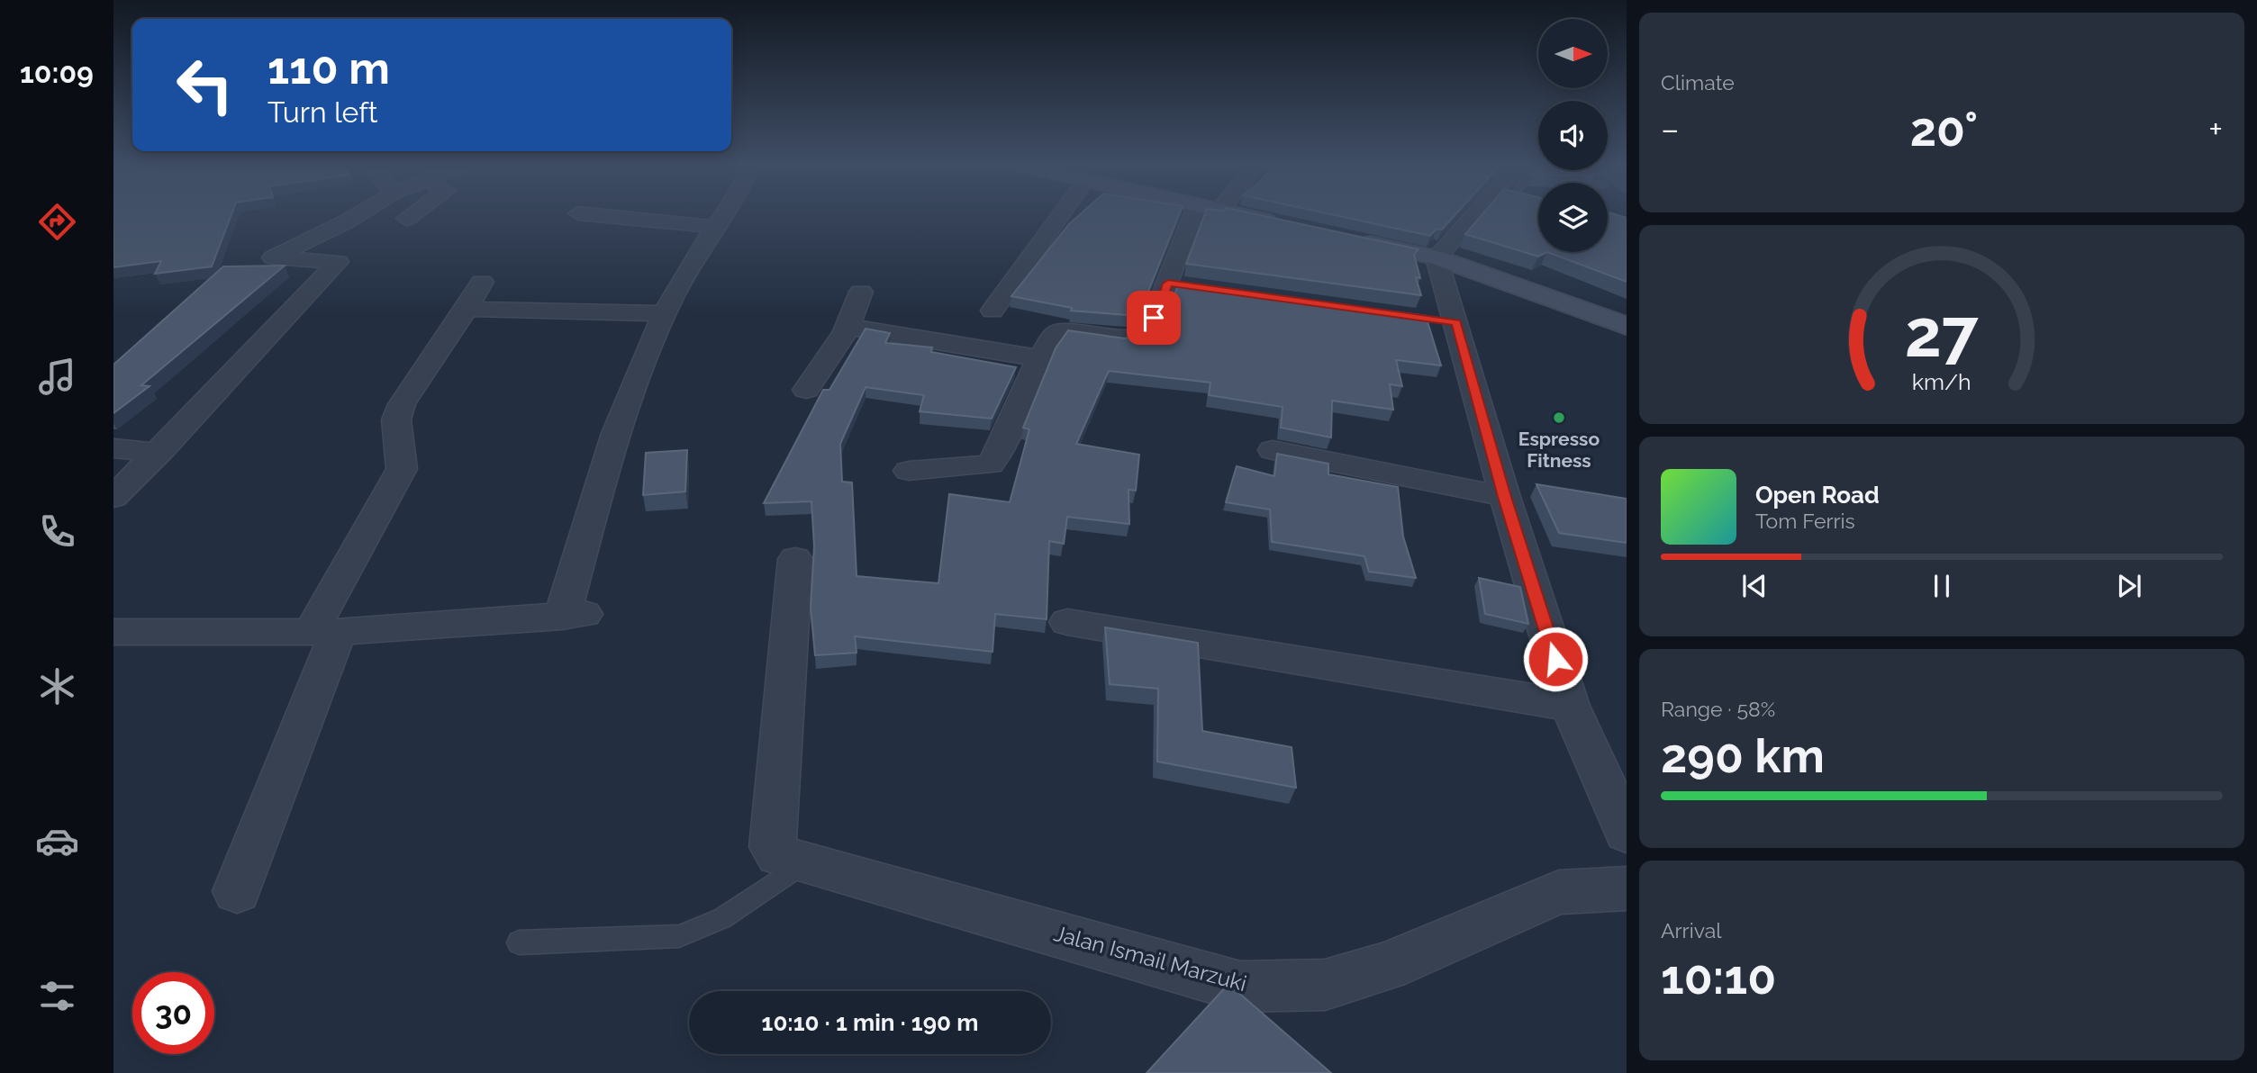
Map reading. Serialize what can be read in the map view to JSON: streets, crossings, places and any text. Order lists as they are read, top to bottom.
{
  "streets": {
    "street": ["Jalan Ismail Marzuki"]
  },
  "places": ["Espresso Fitness"],
  "north": "right",
  "page": {
    "tabs": "10:09",
    "tile": [
      "Climate",
      ["Range · 58%", "290 km"],
      ["Arrival", "10:10"]
    ],
    "turn": ["110 m", "Turn left"],
    "heat": ["−", "20°", "+"],
    "song": ["Open Road", "Tom Ferris"],
    "limit": "30",
    "trip": "10:10 · 1 min · 190 m",
    "gauge": ["27", "km/h"]
  }
}
